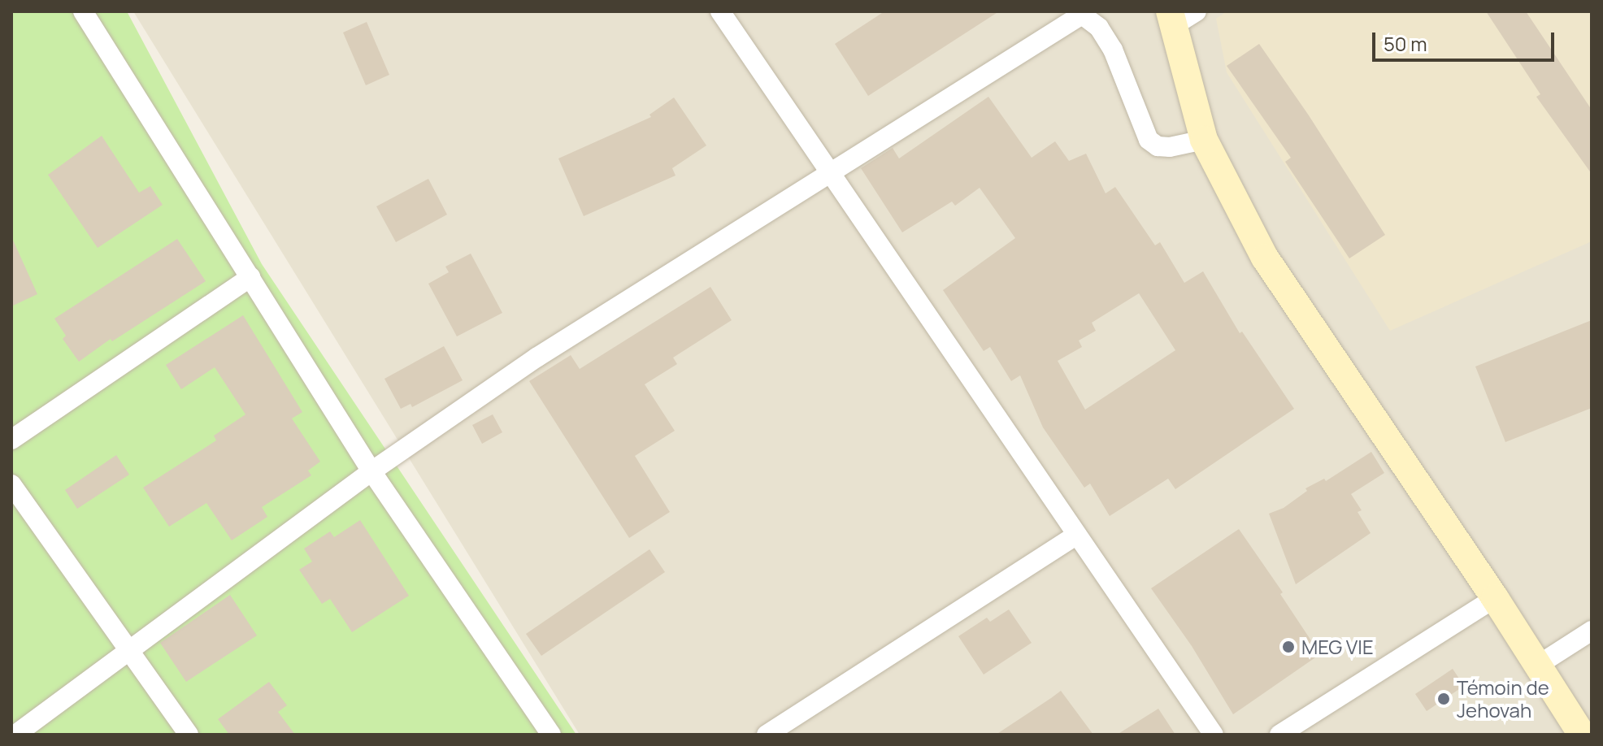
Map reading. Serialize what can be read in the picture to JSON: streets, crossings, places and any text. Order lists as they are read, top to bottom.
{
  "places": ["MEG VIE", "Témoin de Jehovah"],
  "scale_bar": "50 m"
}
